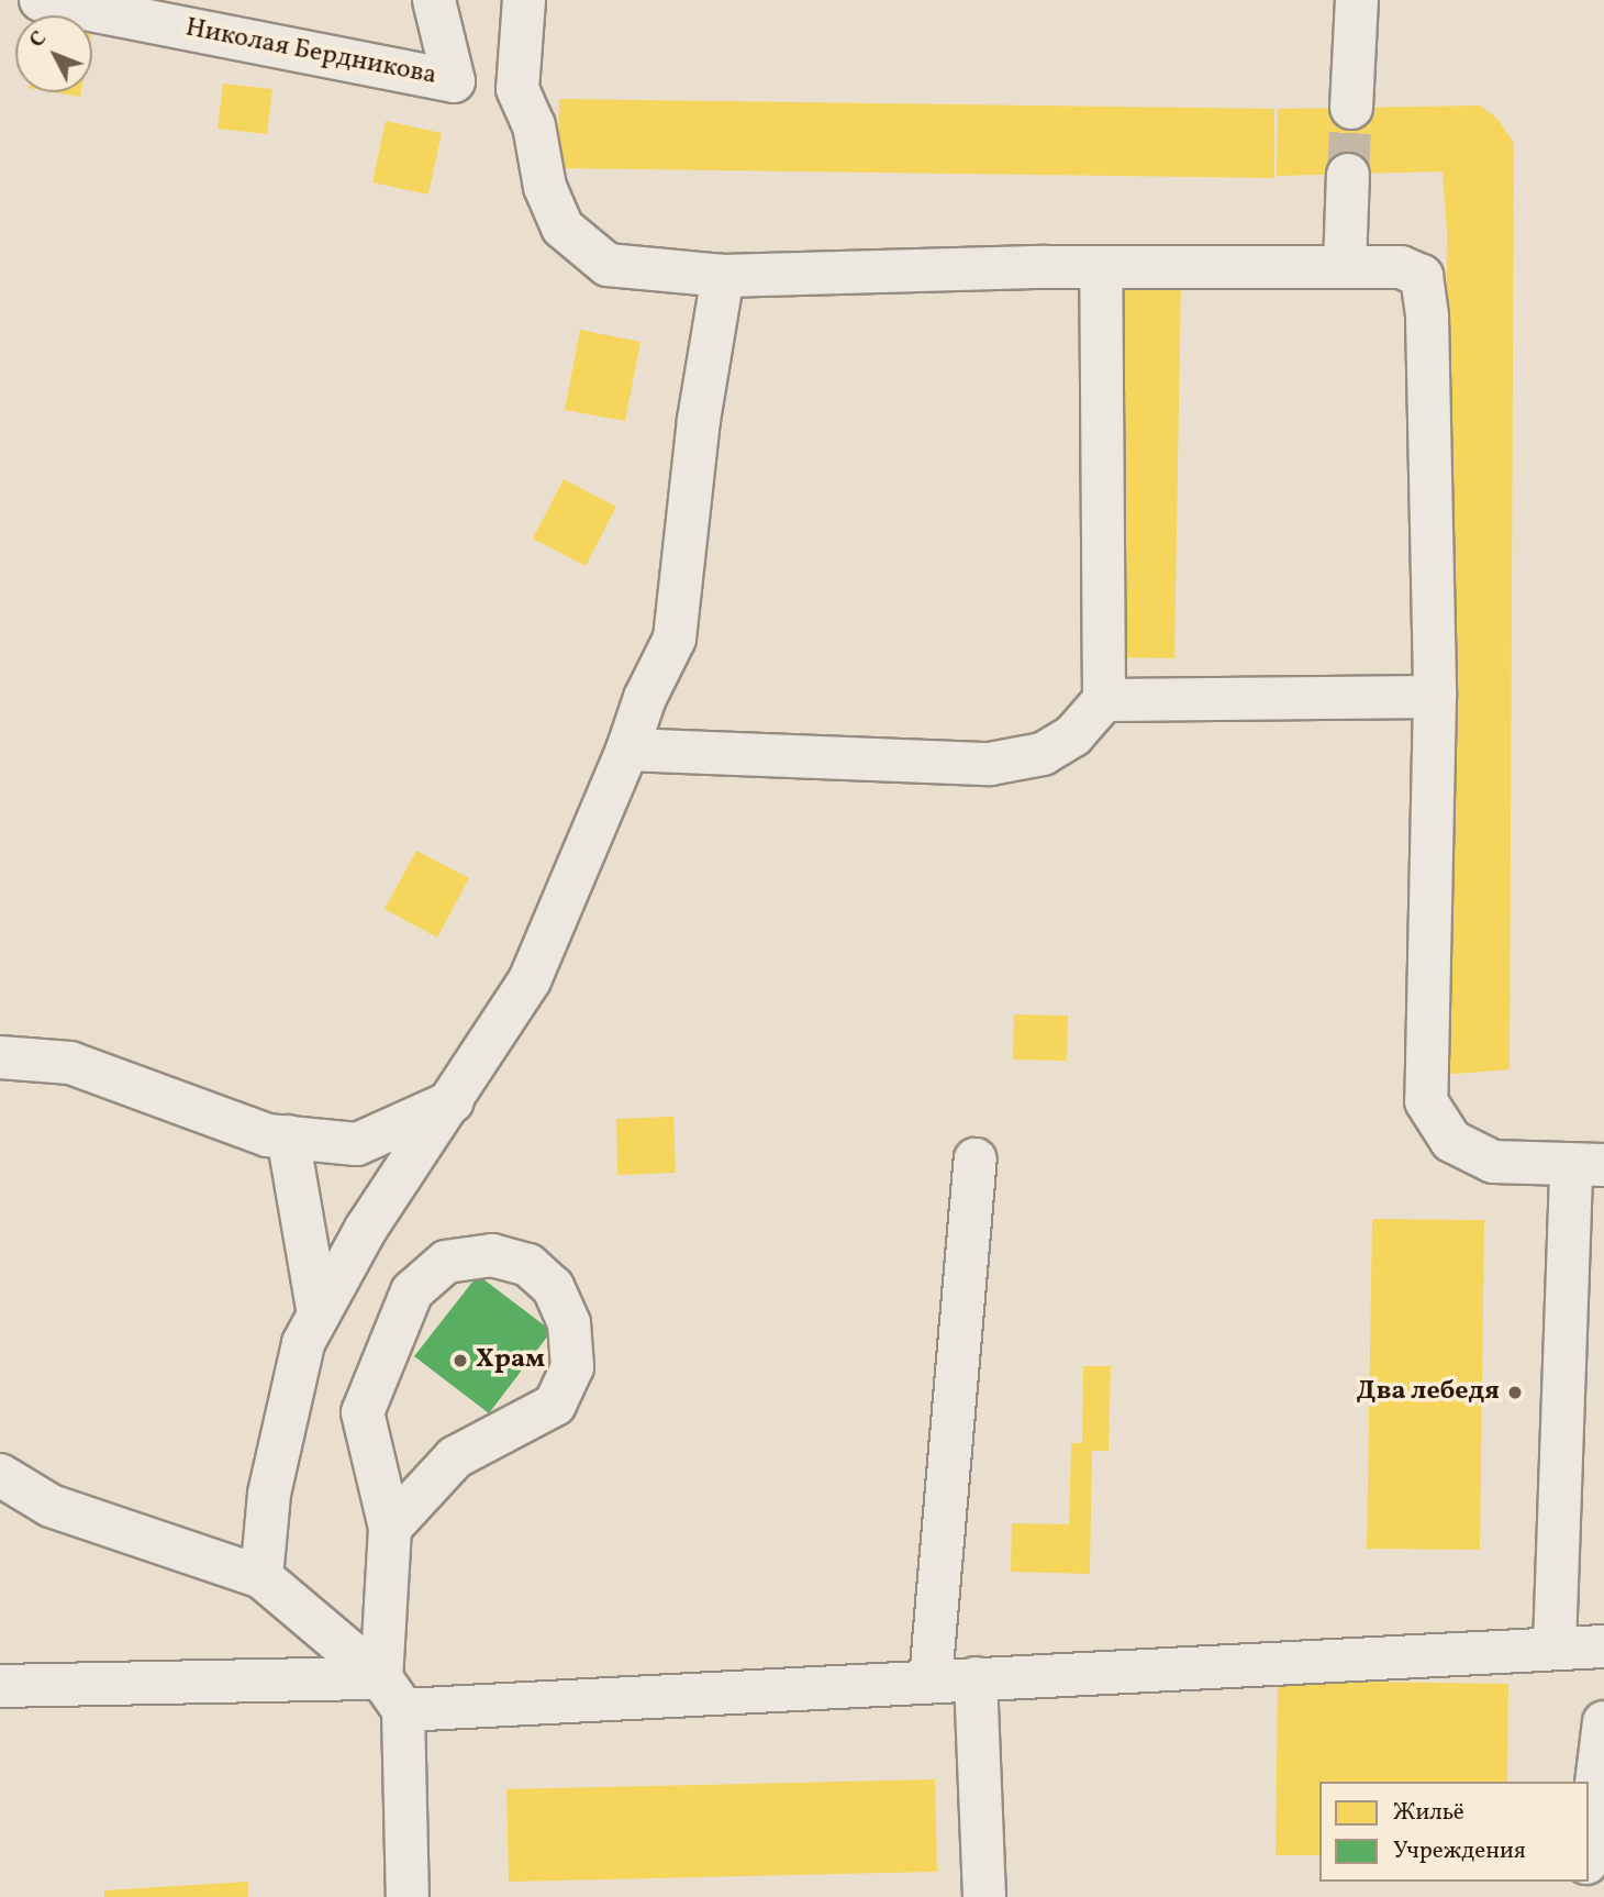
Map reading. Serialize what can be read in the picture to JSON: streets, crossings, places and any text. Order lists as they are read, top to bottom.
{
  "streets": {
    "street": ["Николая Бердникова"]
  },
  "places": ["Храм", "Два лебедя"],
  "legend": ["Жильё", "Учреждения"],
  "north": "top left"
}
